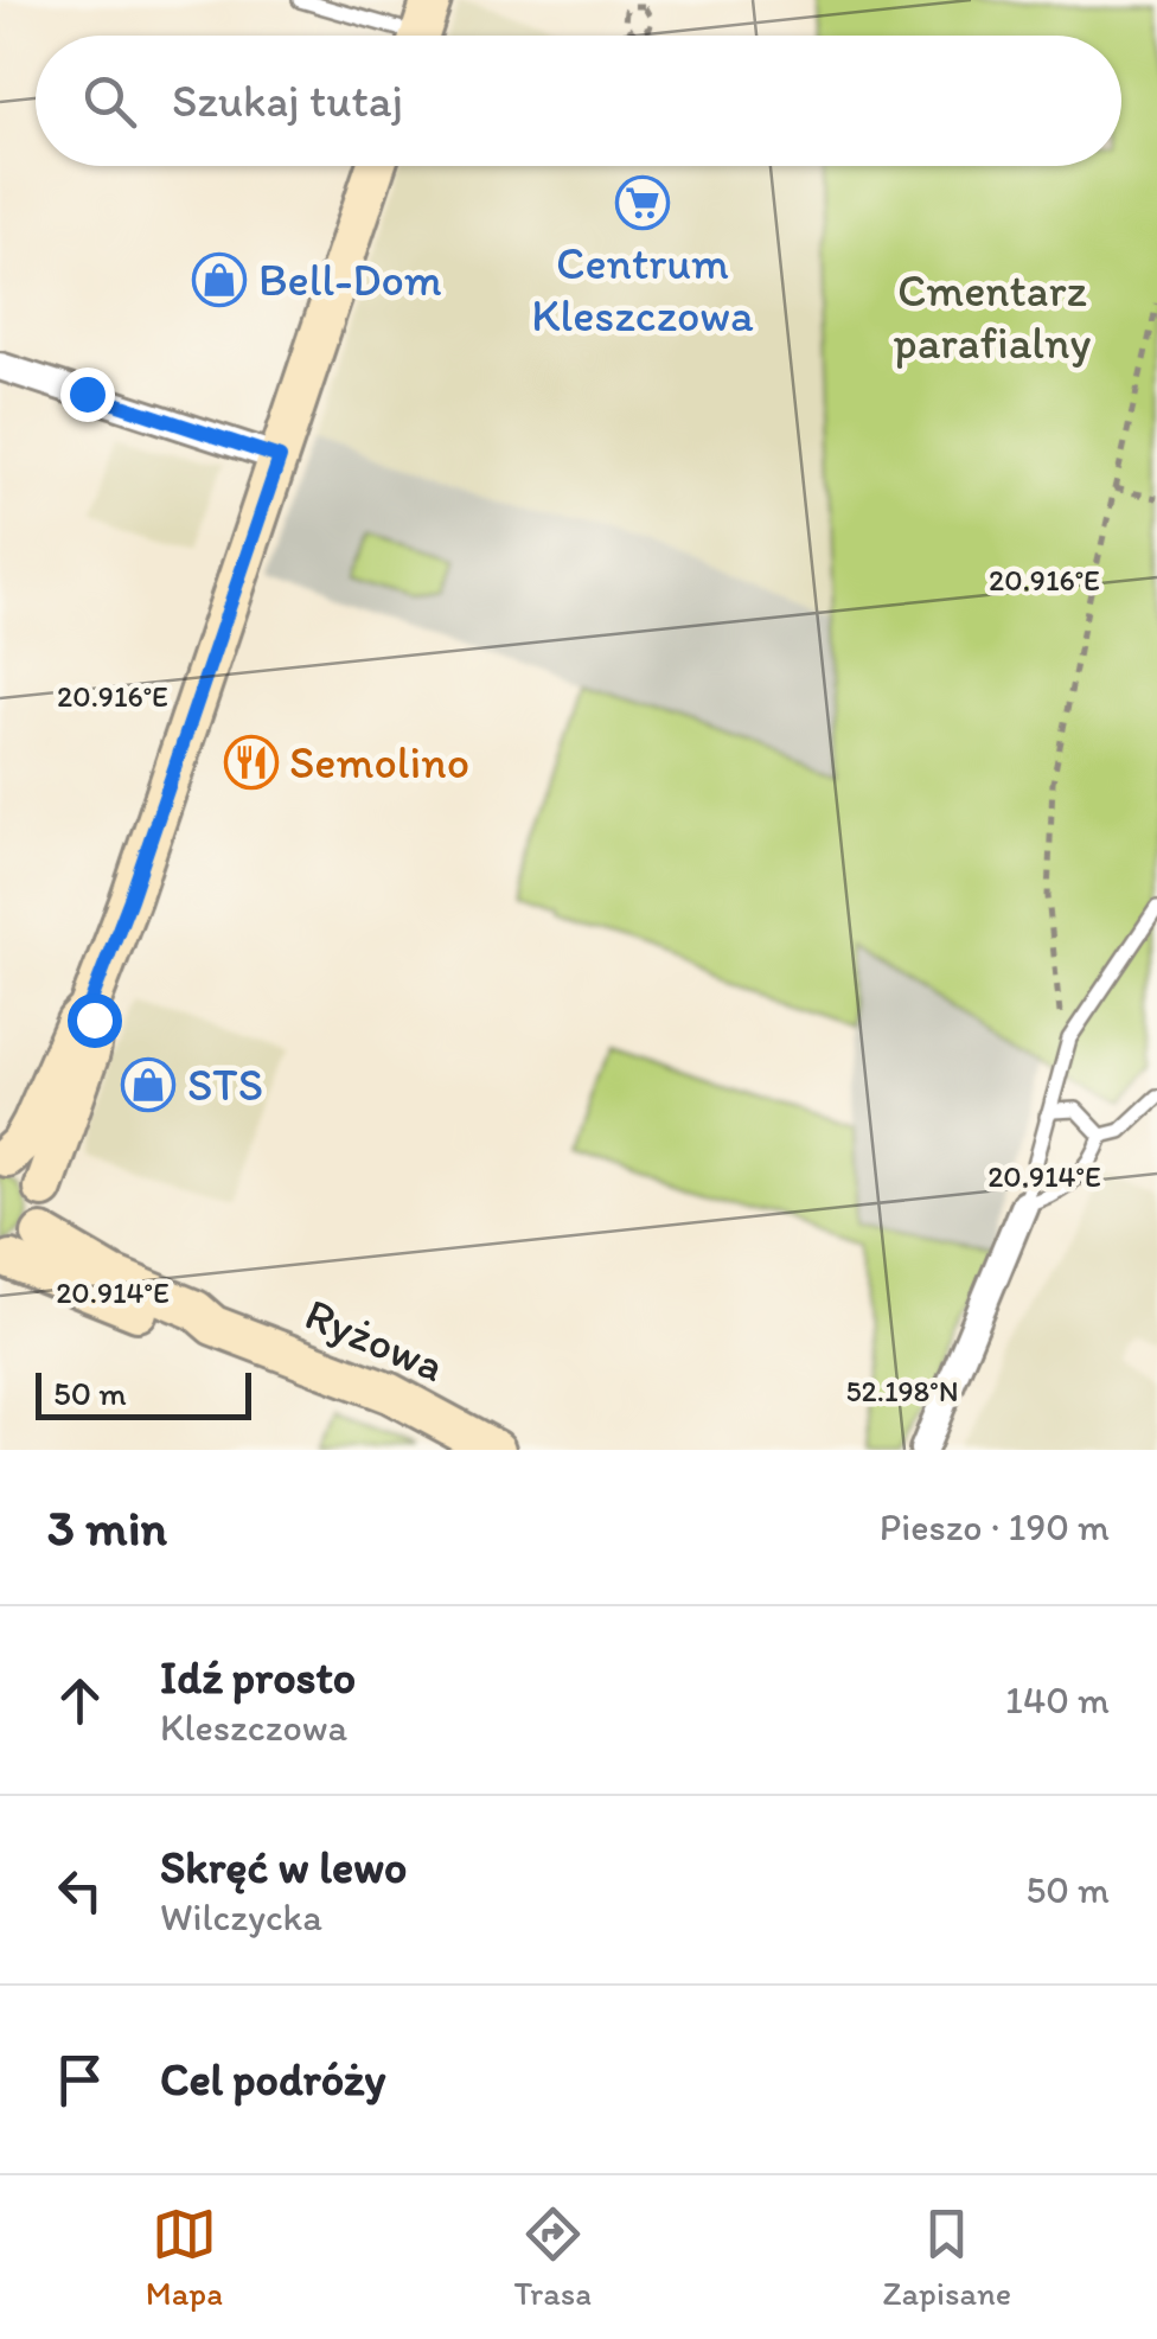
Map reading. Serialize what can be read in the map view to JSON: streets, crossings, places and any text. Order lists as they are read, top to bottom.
{
  "streets": {
    "main road": ["Ryżowa"]
  },
  "parks": ["Cmentarz parafialny"],
  "places": {
    "supermarket": ["Centrum Kleszczowa"],
    "shop": ["Bell-Dom", "STS"],
    "restaurant": ["Semolino"]
  },
  "scale_bar": "50 m",
  "page": {
    "search": "Szukaj tutaj",
    "scale": "50 m",
    "heading": ["3 min", "Pieszo · 190 m"],
    "list": [
      ["Idź prosto", "Kleszczowa", "140 m"],
      ["Skręć w lewo", "Wilczycka", "50 m"],
      "Cel podróży"
    ],
    "nav": ["Mapa", "Trasa", "Zapisane"]
  },
  "coordinates": ["20.916°E", "20.914°E", "52.198°N"]
}
